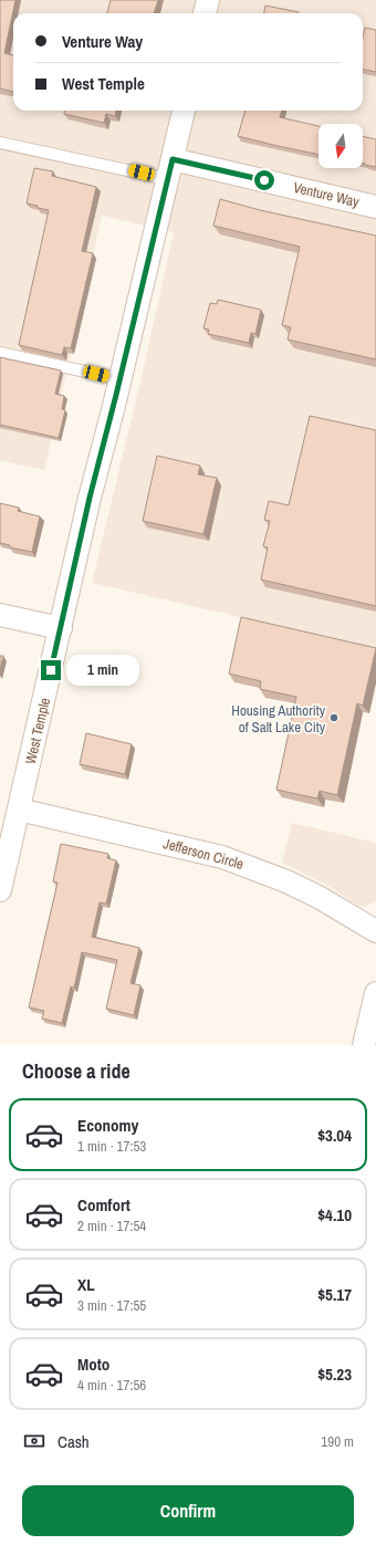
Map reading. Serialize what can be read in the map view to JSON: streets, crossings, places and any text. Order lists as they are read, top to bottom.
{
  "streets": {
    "street": ["Venture Way", "West Temple", "Jefferson Circle"]
  },
  "crossings": [
    ["Venture Way", "West Temple"],
    ["West Temple", "Jefferson Circle"]
  ],
  "places": ["Housing Authority of Salt Lake City"],
  "north": "bottom",
  "page": {
    "banner": ["Venture Way", "West Temple"],
    "bubble": "1 min",
    "heading": "Choose a ride",
    "list": [
      {
        "name": "Economy",
        "note": "1 min · 17:53",
        "value": "$3.04"
      },
      {
        "name": "Comfort",
        "note": "2 min · 17:54",
        "value": "$4.10"
      },
      {
        "name": "XL",
        "note": "3 min · 17:55",
        "value": "$5.17"
      },
      {
        "name": "Moto",
        "note": "4 min · 17:56",
        "value": "$5.23"
      }
    ],
    "pay": ["Cash", "190 m"],
    "buttons": "Confirm"
  }
}
